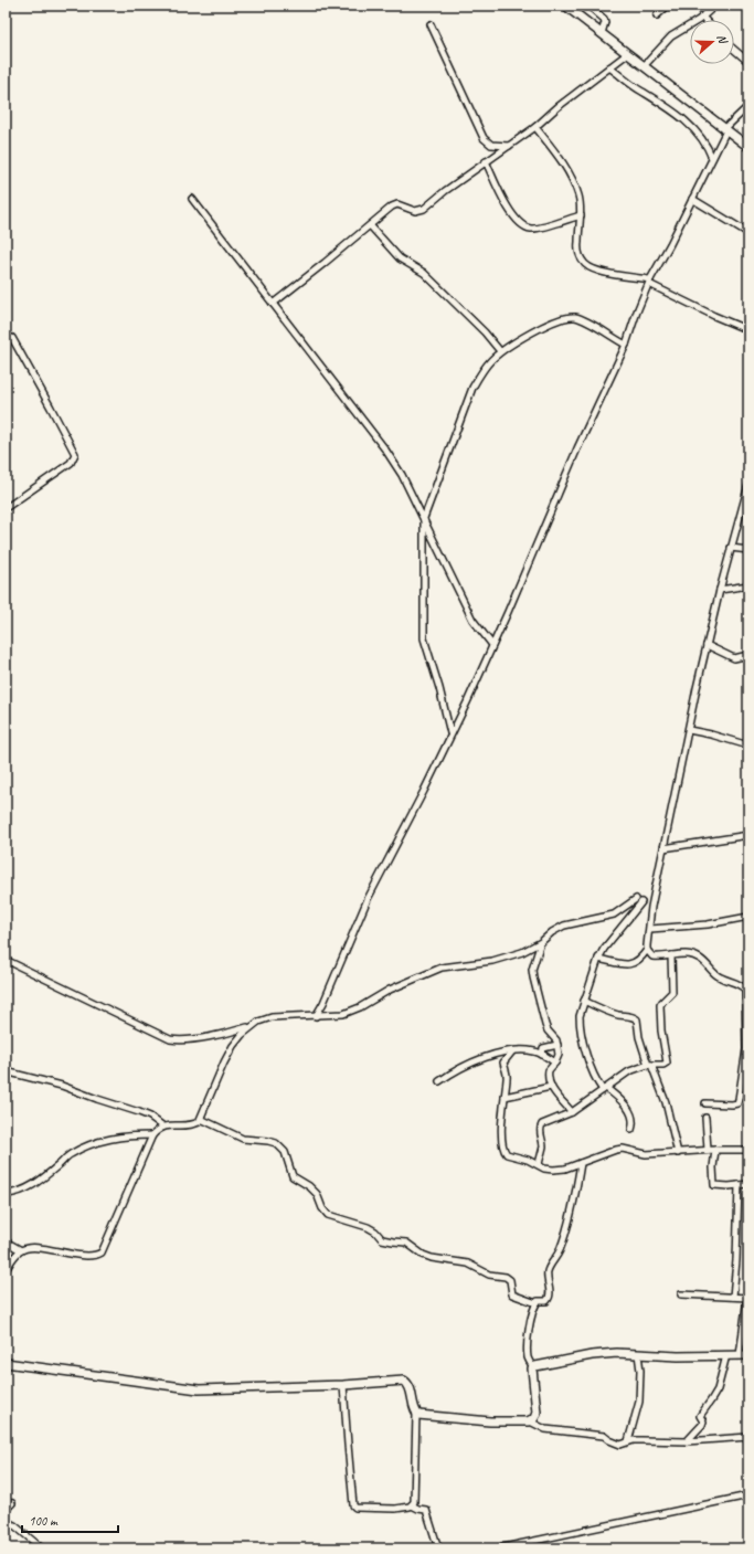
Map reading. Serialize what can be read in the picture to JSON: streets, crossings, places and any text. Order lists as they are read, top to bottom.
{
  "scale_bar": "100 m",
  "north": "right"
}
